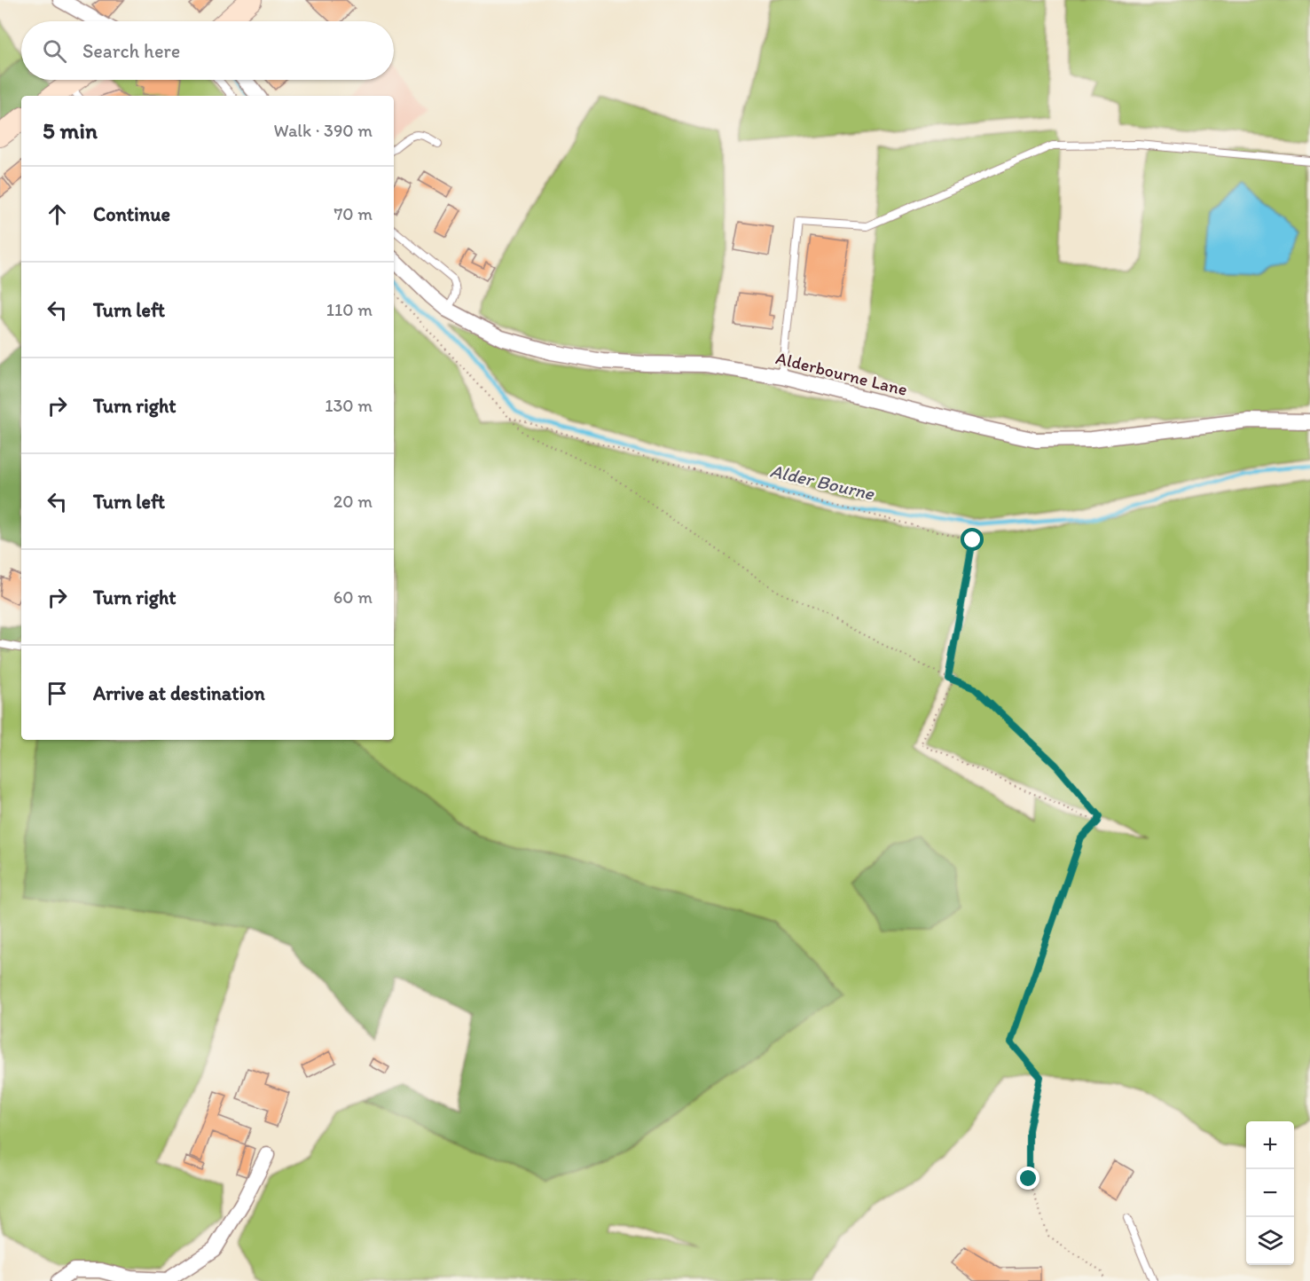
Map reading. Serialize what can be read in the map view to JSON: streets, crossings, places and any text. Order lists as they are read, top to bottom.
{
  "streets": {
    "street": ["Alderbourne Lane"]
  },
  "water": ["Alder Bourne"],
  "page": {
    "search": "Search here",
    "heading": ["5 min", "Walk · 390 m"],
    "list": [
      ["Continue", "70 m"],
      ["Turn left", "110 m"],
      ["Turn right", "130 m"],
      ["Turn left", "20 m"],
      ["Turn right", "60 m"],
      "Arrive at destination"
    ],
    "map_buttons": ["+", "−"]
  }
}
